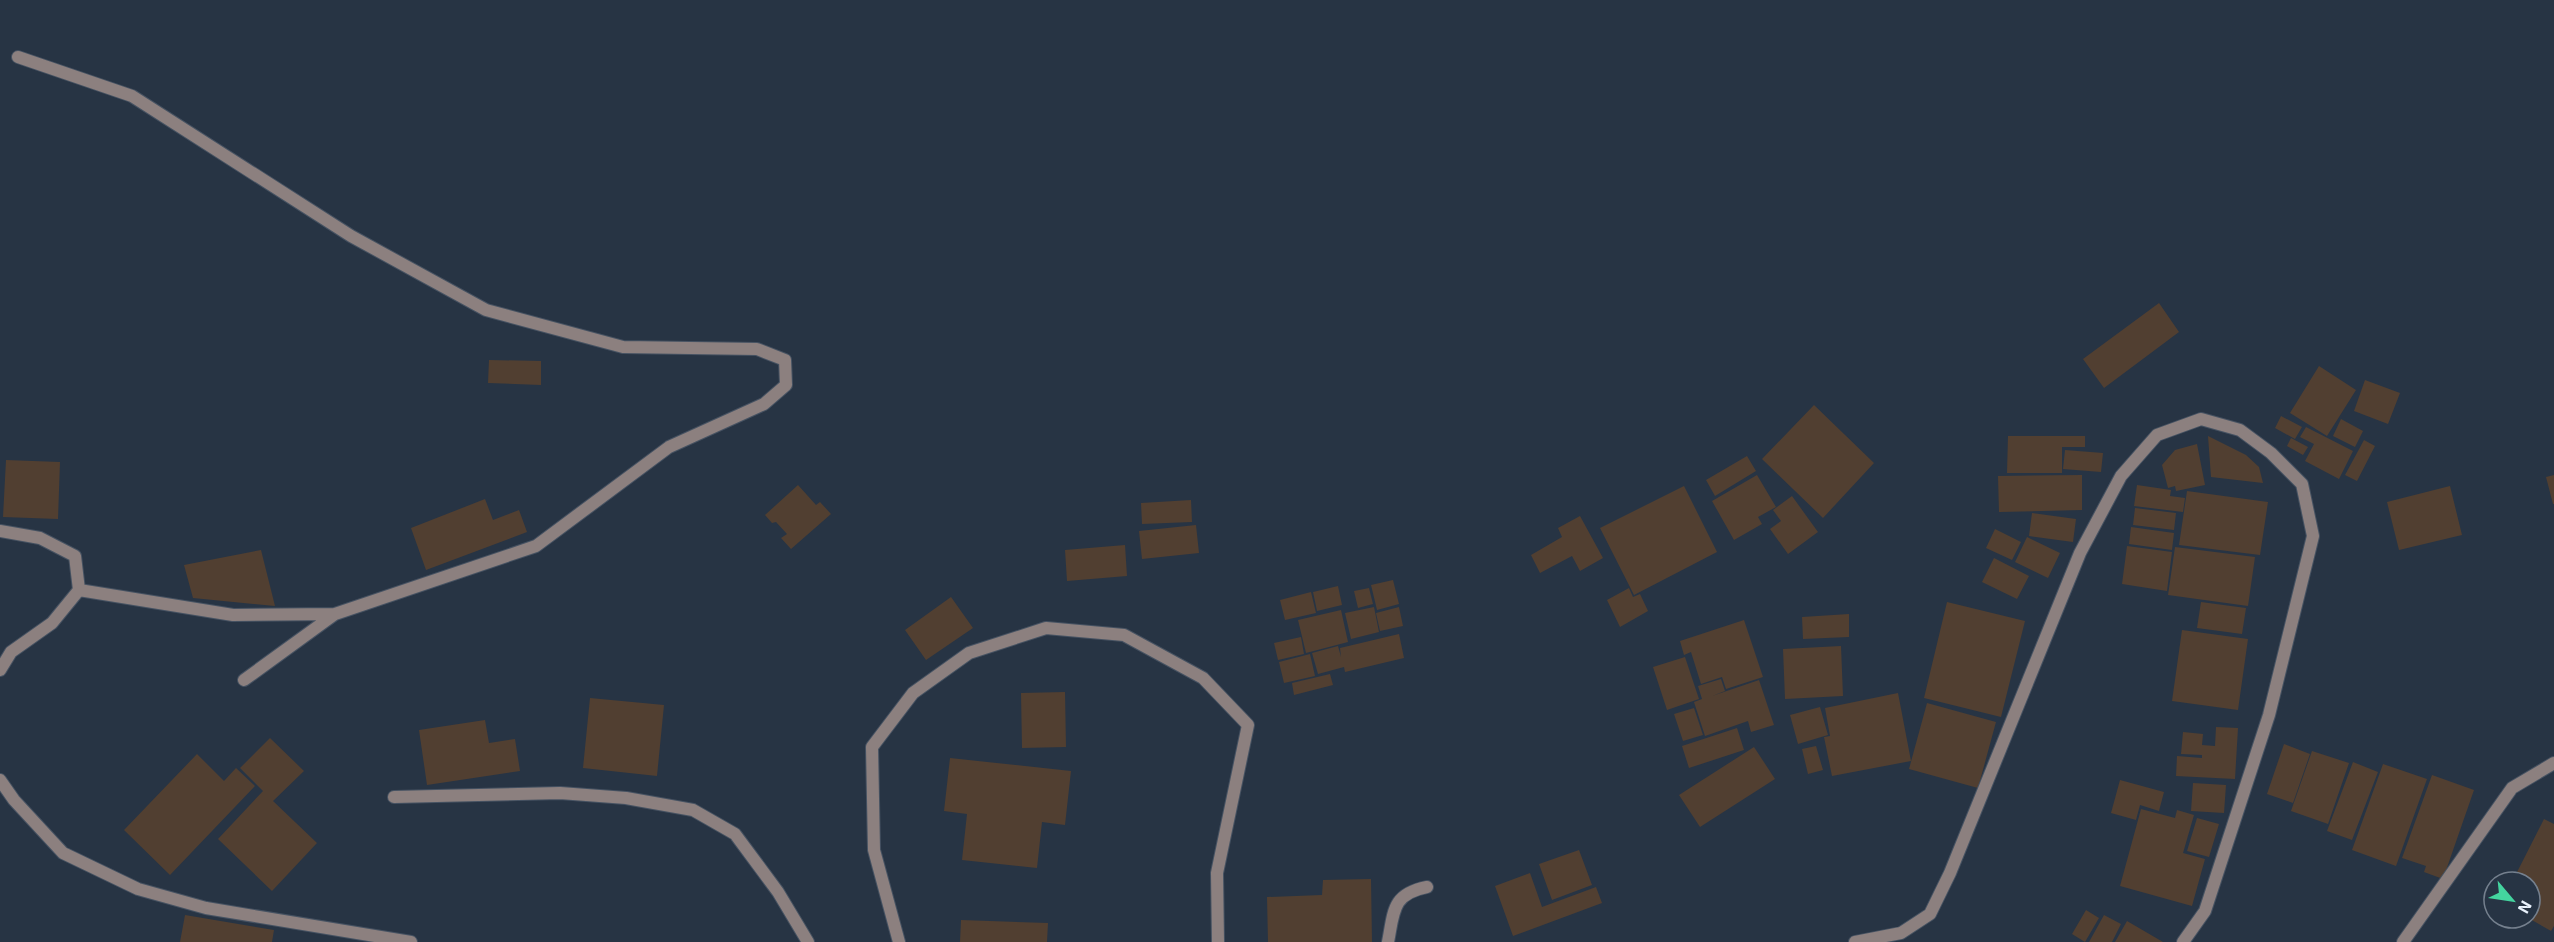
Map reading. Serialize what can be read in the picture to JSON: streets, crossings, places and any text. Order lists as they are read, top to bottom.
{
  "north": "bottom right"
}
